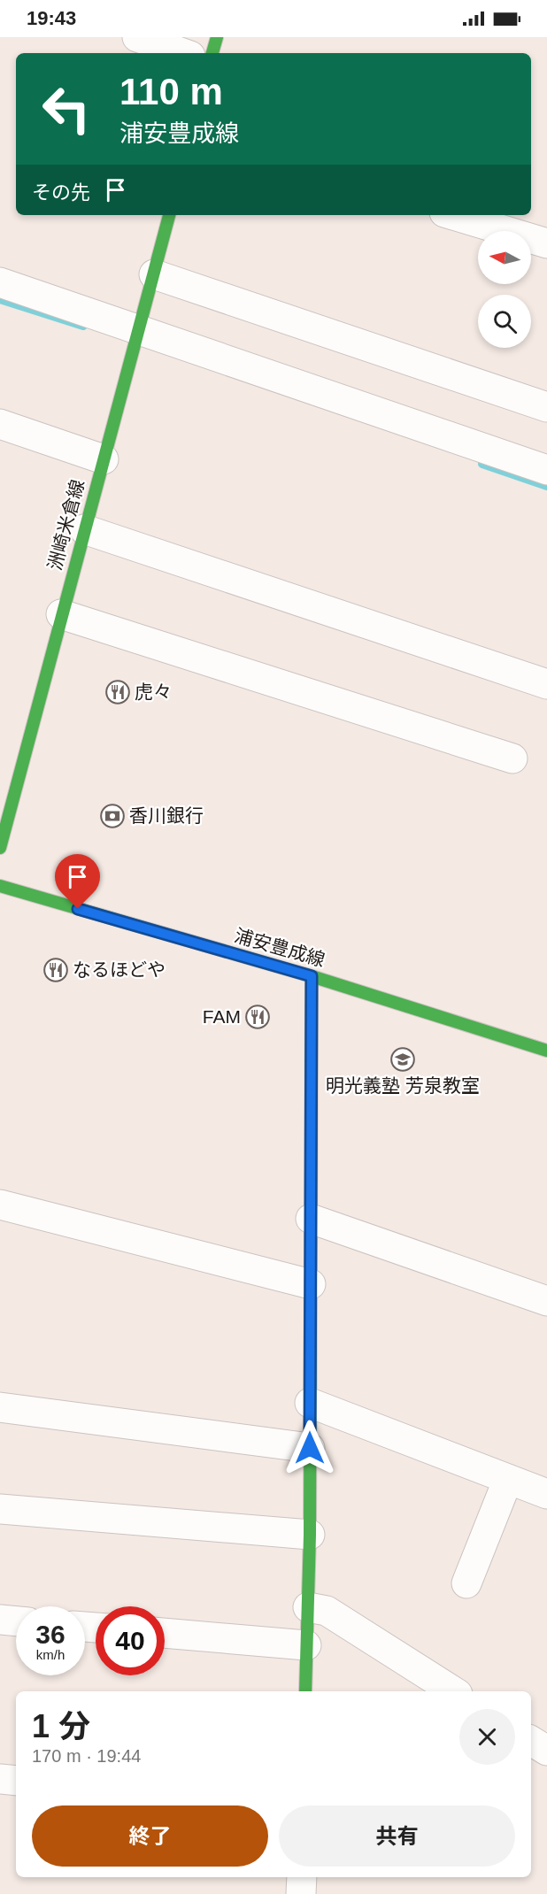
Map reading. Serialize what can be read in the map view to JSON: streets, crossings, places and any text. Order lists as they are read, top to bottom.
{
  "streets": {
    "main road": ["洲崎米倉線", "浦安豊成線"]
  },
  "places": {
    "restaurant": ["虎々", "なるほどや", "FAM"],
    "bank": ["香川銀行"],
    "school or university": ["明光義塾 芳泉教室"]
  },
  "north": "left",
  "page": {
    "status": "19:43",
    "turn": ["110 m", "浦安豊成線"],
    "then": "その先",
    "speed": "36 km/h",
    "limit": "40",
    "heading": ["1 分", "170 m · 19:44"],
    "buttons": ["終了", "共有"]
  }
}
